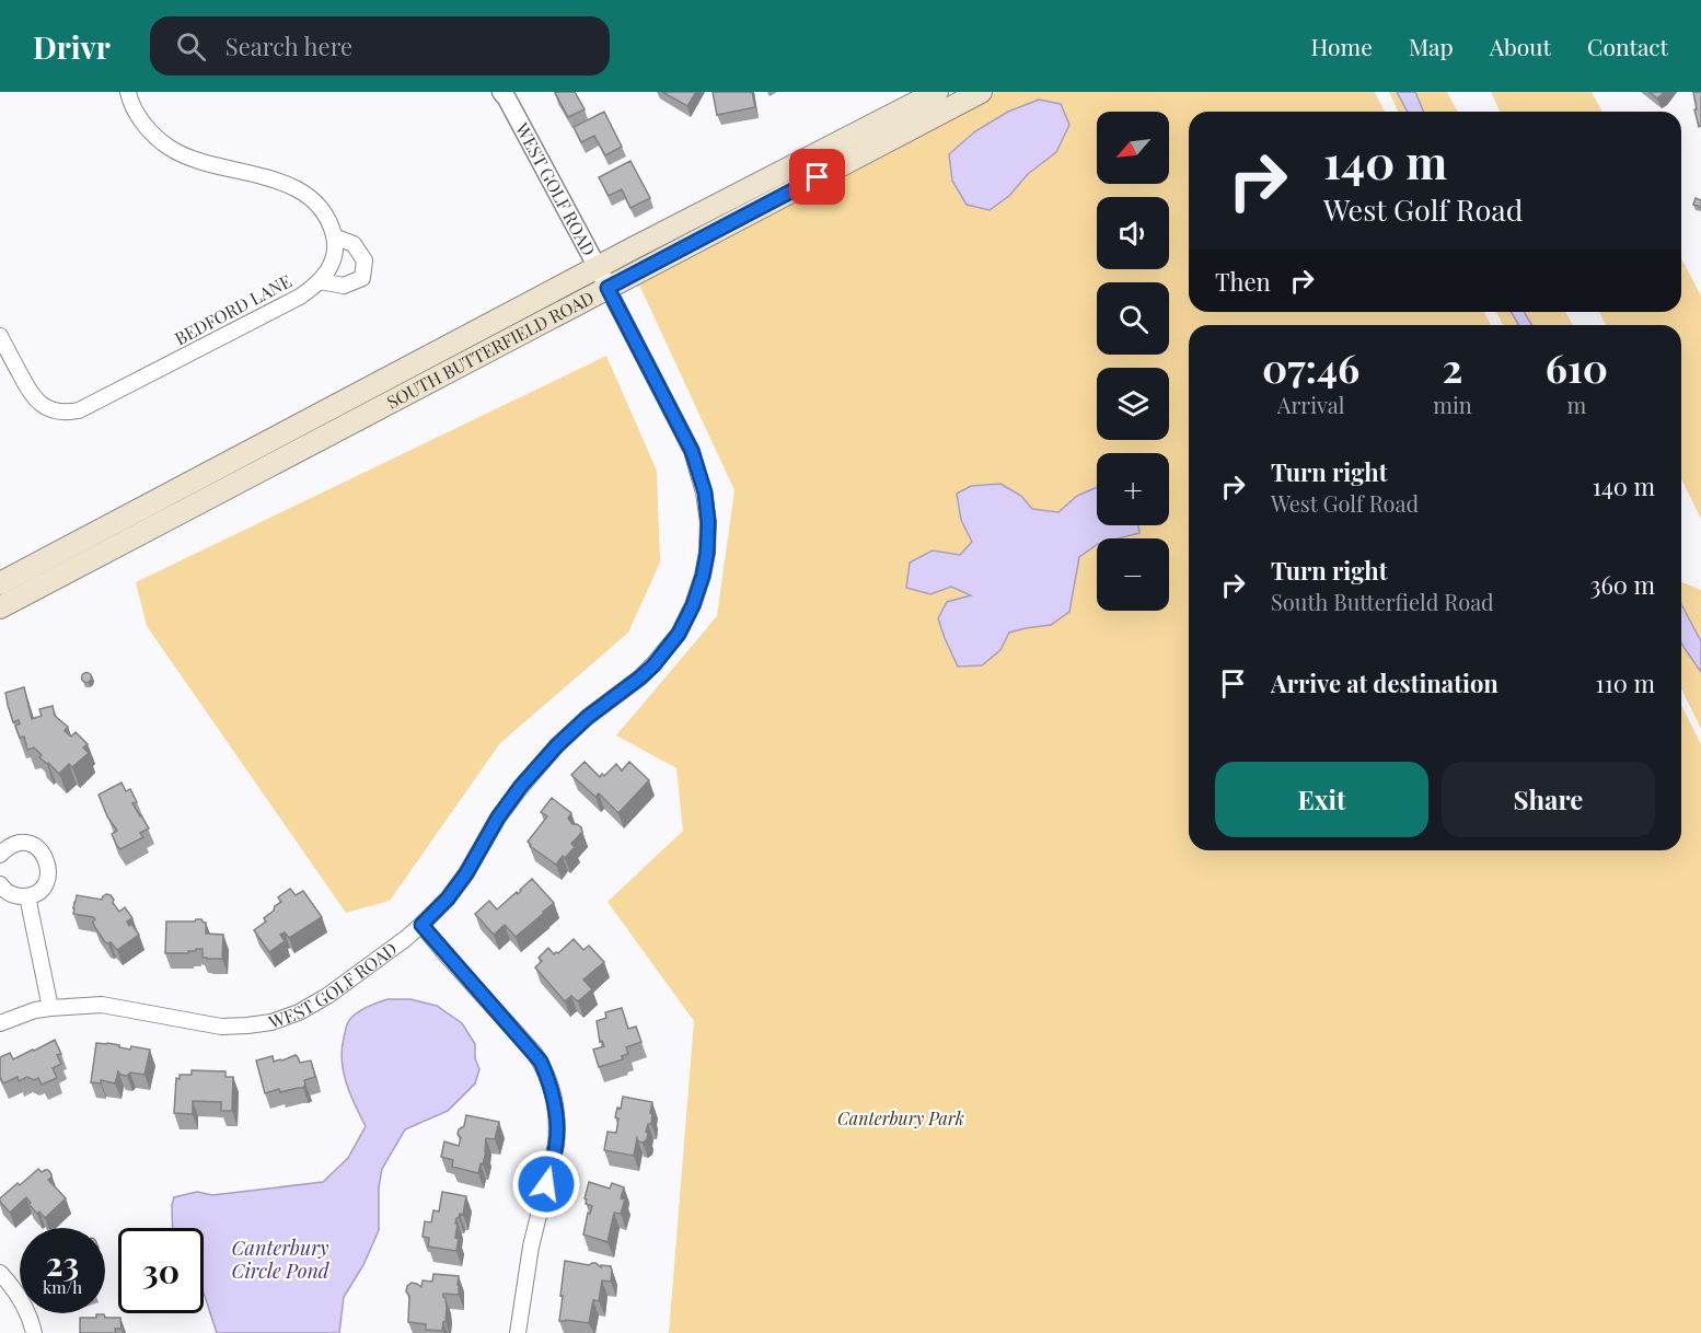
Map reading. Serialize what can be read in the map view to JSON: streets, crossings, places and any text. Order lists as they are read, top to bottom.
{
  "streets": {
    "main road": ["SOUTH BUTTERFIELD ROAD"],
    "street": ["WEST GOLF ROAD", "BEDFORD LANE"]
  },
  "crossings": [
    ["WEST GOLF ROAD", "SOUTH BUTTERFIELD ROAD"]
  ],
  "water": ["Canterbury Circle Pond"],
  "parks": ["Canterbury Park"],
  "north": "bottom left",
  "page": {
    "header": "Drivr",
    "search": "Search here",
    "nav": [
      "Home",
      "Map",
      "About",
      "Contact"
    ],
    "map_buttons": ["+", "−"],
    "turn": ["140 m", "West Golf Road"],
    "then": "Then",
    "eta": [
      "07:46",
      "Arrival",
      "2",
      "min",
      "610",
      "m"
    ],
    "list": [
      {
        "name": "Turn right",
        "note": "West Golf Road",
        "value": "140 m"
      },
      {
        "name": "Turn right",
        "note": "South Butterfield Road",
        "value": "360 m"
      },
      {
        "name": "Arrive at destination",
        "value": "110 m"
      }
    ],
    "buttons": ["Exit", "Share"],
    "speed": "23 km/h",
    "limit": "30"
  }
}
